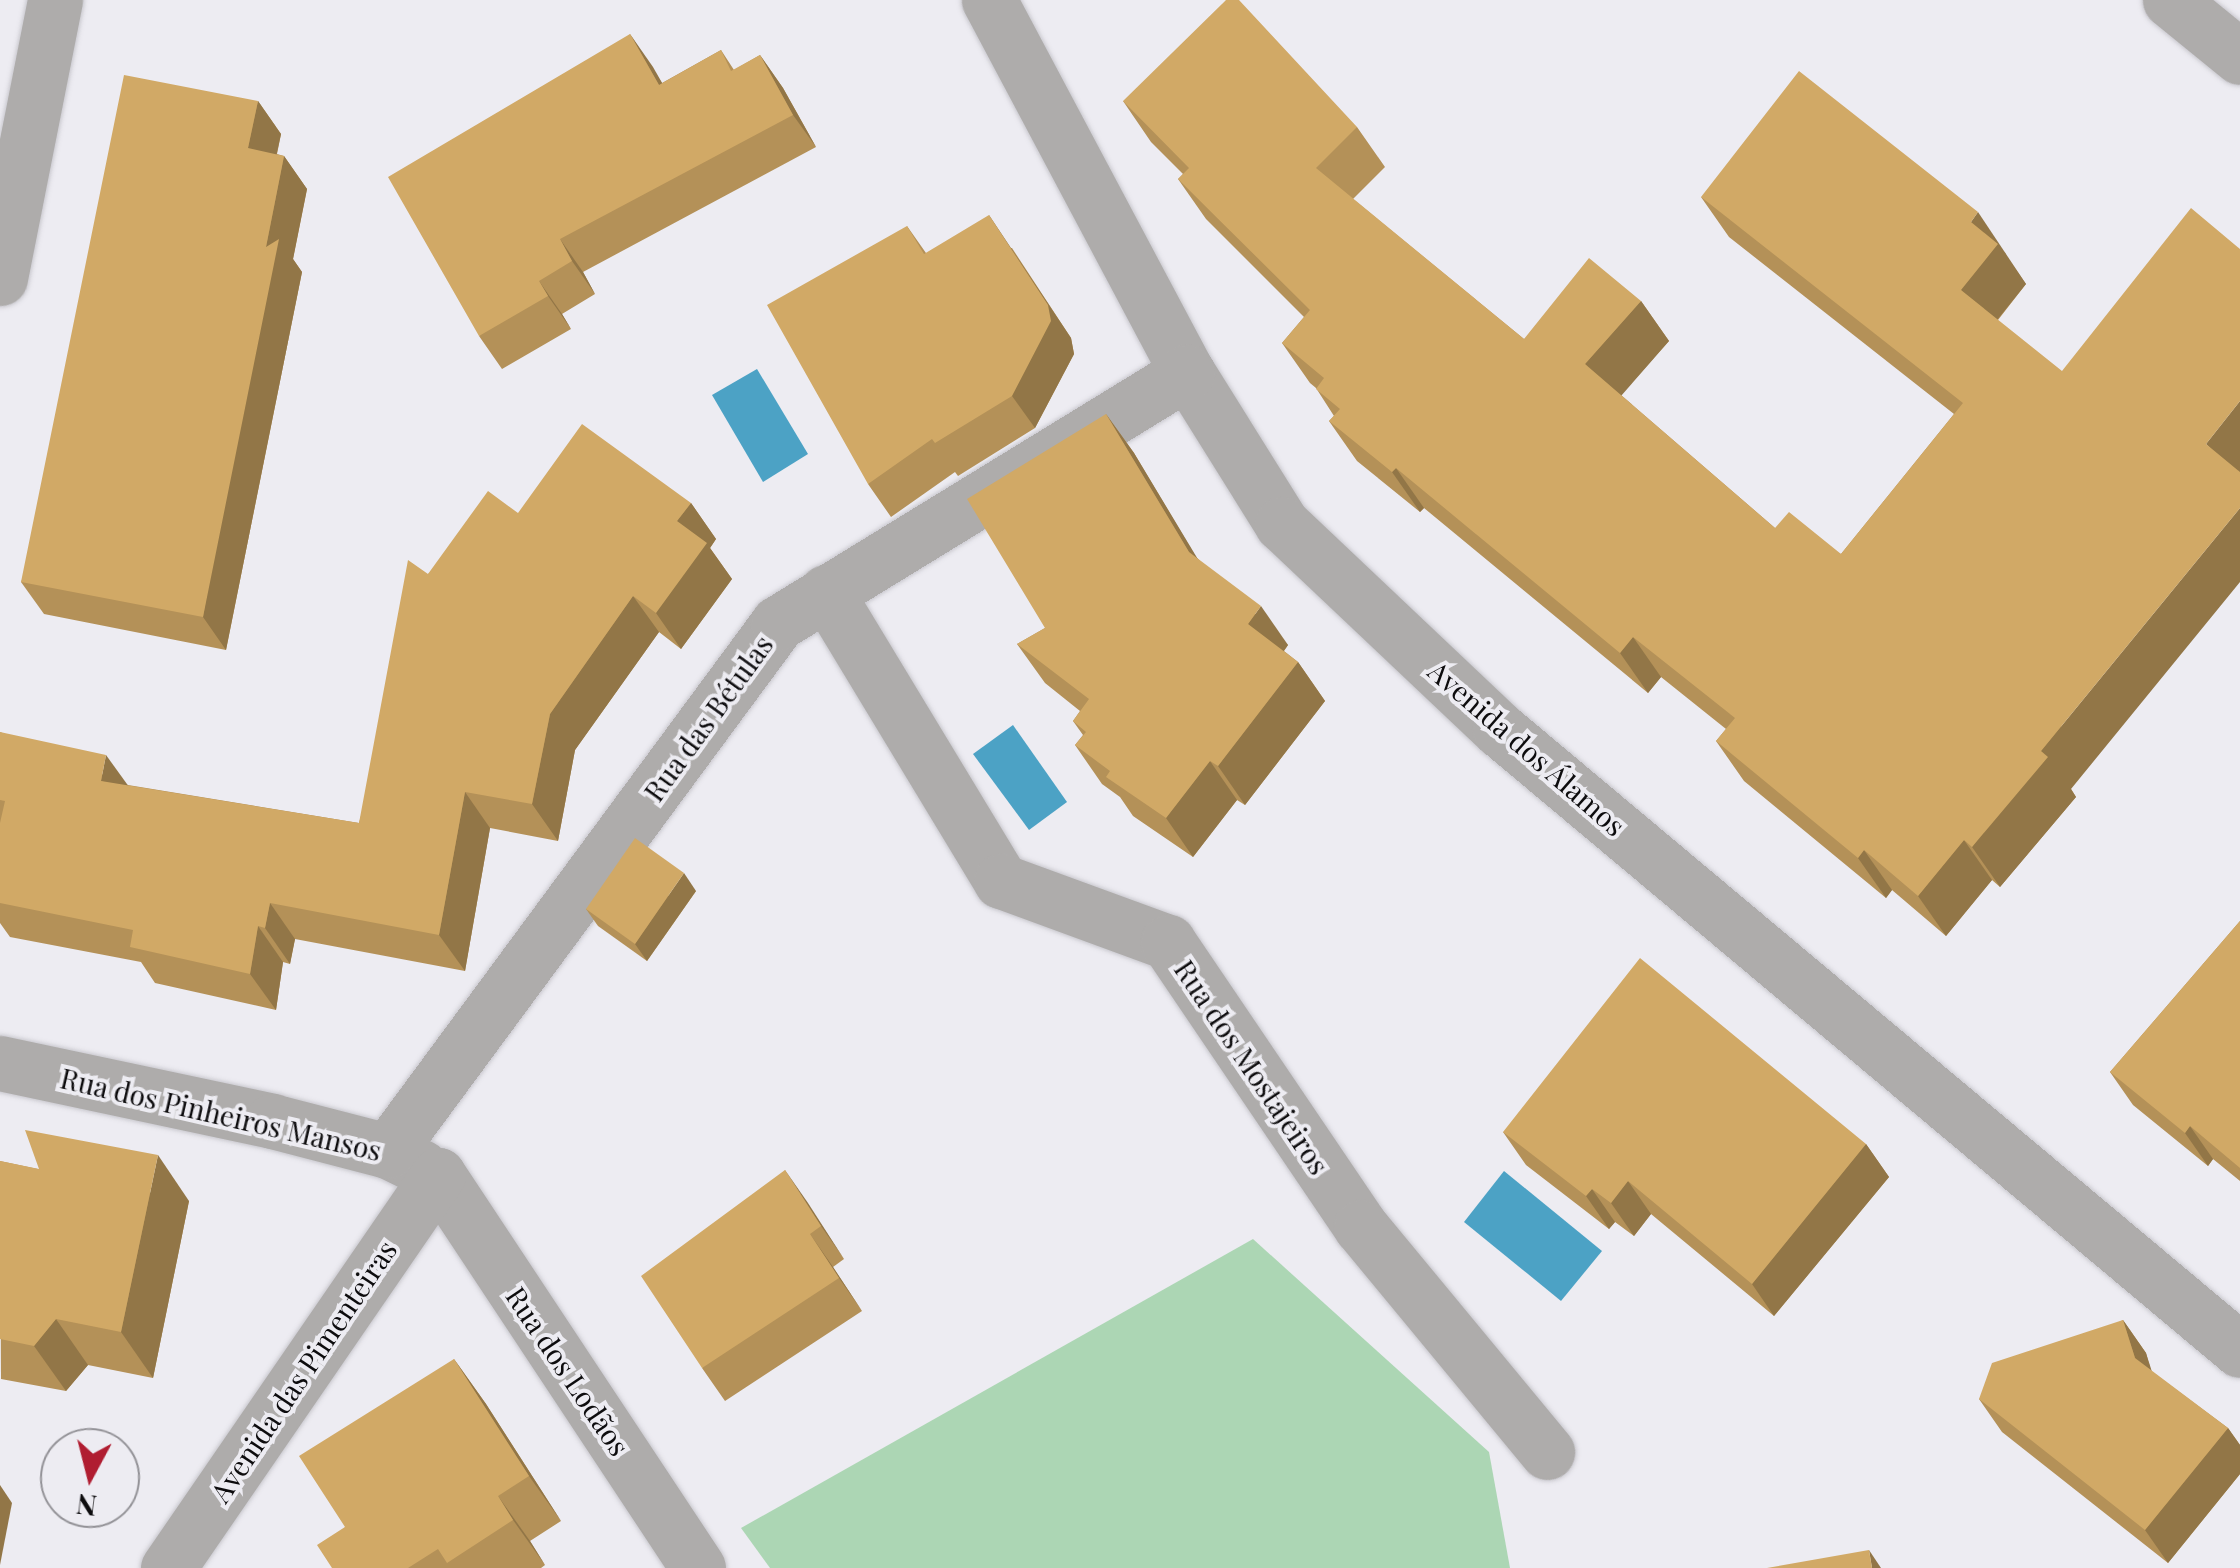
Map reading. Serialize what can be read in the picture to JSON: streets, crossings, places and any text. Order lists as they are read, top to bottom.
{
  "streets": {
    "street": [
      "Rua das Bétulas",
      "Avenida dos Álamos",
      "Rua dos Mostajeiros",
      "Rua dos Pinheiros Mansos",
      "Avenida das Pimenteiras",
      "Rua dos Lodãos"
    ]
  },
  "crossings": [
    ["Rua das Bétulas", "Avenida dos Álamos"],
    ["Rua das Bétulas", "Rua dos Mostajeiros"],
    ["Rua das Bétulas", "Rua dos Pinheiros Mansos"],
    ["Rua dos Pinheiros Mansos", "Avenida das Pimenteiras"],
    ["Rua dos Pinheiros Mansos", "Rua dos Lodãos"],
    ["Avenida das Pimenteiras", "Rua dos Lodãos"]
  ],
  "north": "bottom"
}
